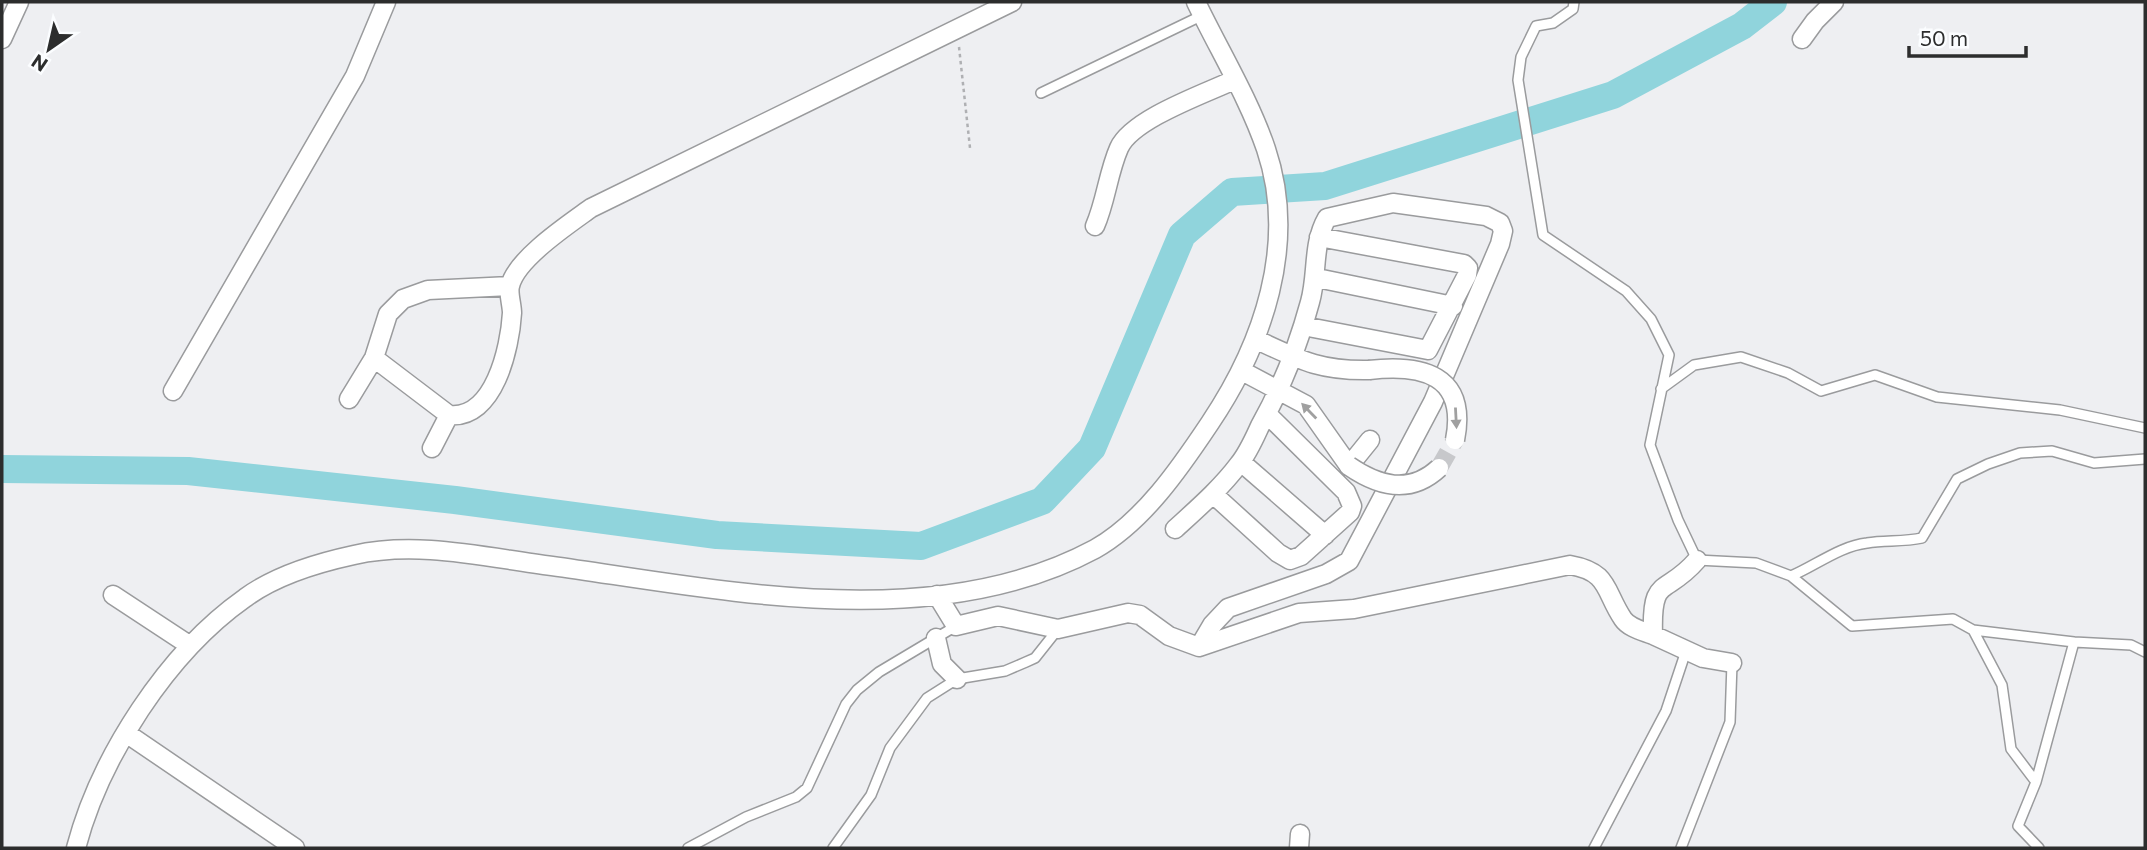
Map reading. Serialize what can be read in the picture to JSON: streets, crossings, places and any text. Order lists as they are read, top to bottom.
{
  "scale_bar": "50 m",
  "north": "bottom left"
}
